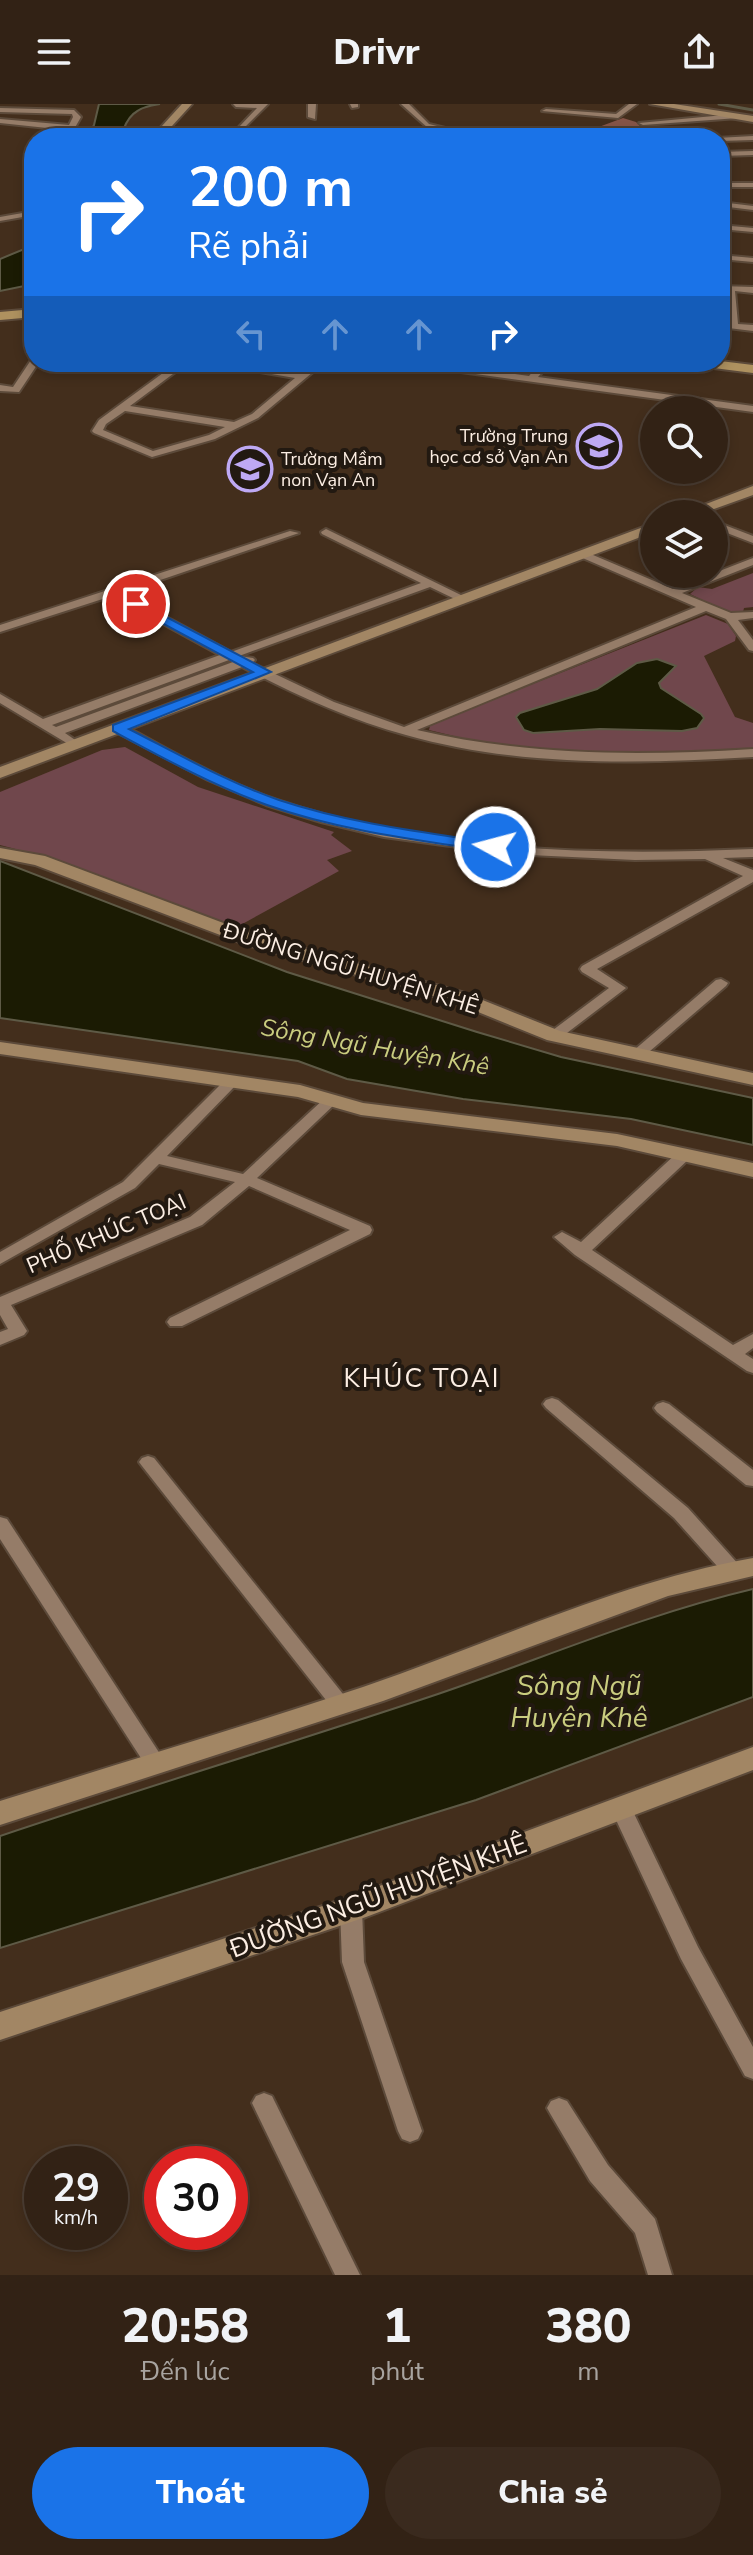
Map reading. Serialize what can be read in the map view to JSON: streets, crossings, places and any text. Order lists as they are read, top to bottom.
{
  "streets": {
    "street": ["ĐƯỜNG NGŨ HUYỆN KHÊ", "PHỐ KHÚC TOẠI"]
  },
  "districts": ["KHÚC TOẠI"],
  "water": ["Sông Ngũ Huyện Khê"],
  "places": {
    "school or university": ["Trường Trung học cơ sở Vạn An", "Trường Mầm non Vạn An"]
  },
  "page": {
    "header": "Drivr",
    "turn": ["200 m", "Rẽ phải"],
    "speed": "29 km/h",
    "limit": "30",
    "eta": [
      "20:58",
      "Đến lúc",
      "1",
      "phút",
      "380",
      "m"
    ],
    "buttons": ["Thoát", "Chia sẻ"]
  }
}
